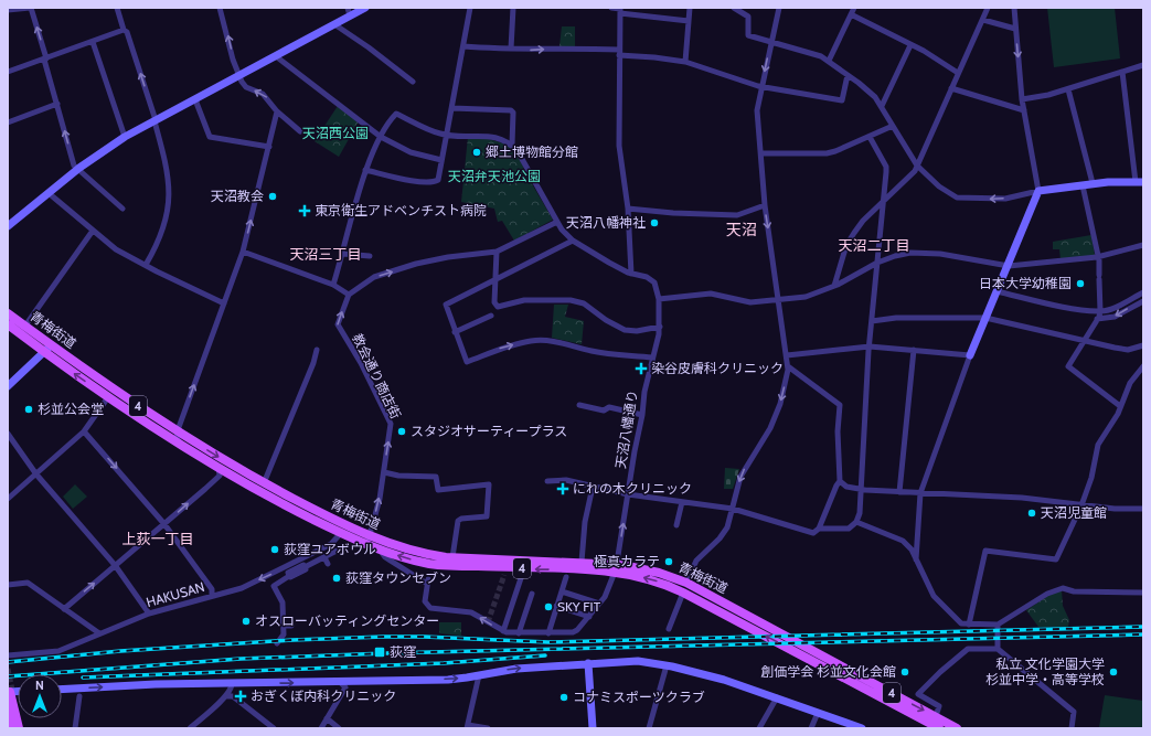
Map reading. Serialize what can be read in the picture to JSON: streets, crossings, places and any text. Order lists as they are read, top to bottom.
{
  "streets": {
    "main road": ["青梅街道", "4"],
    "street": ["教会通り商店街", "天沼八幡通り", "HAKUSAN"]
  },
  "crossings": [
    ["青梅街道", "教会通り商店街"],
    ["青梅街道", "4"],
    ["青梅街道", "天沼八幡通り"],
    ["青梅街道", "HAKUSAN"]
  ],
  "one_way": ["教会通り商店街", "HAKUSAN"],
  "districts": [
    "天沼",
    "天沼二丁目",
    "天沼三丁目",
    "上荻一丁目"
  ],
  "parks": ["天沼西公園", "天沼弁天池公園"],
  "places": {
    "other": [
      "郷土博物館分館",
      "天沼教会",
      "天沼八幡神社",
      "日本大学幼稚園",
      "杉並公会堂",
      "スタジオサーティープラス",
      "天沼児童館",
      "荻窪ユアボウル",
      "極真カラテ",
      "荻窪タウンセブン",
      "SKY FIT",
      "オスローバッティングセンター",
      "創価学会 杉並文化会館",
      "私立 文化学園大学 杉並中学・高等学校",
      "コナミスポーツクラブ"
    ],
    "health": [
      "東京衛生アドベンチスト病院",
      "染谷皮膚科クリニック",
      "にれの木クリニック",
      "おぎくぼ内科クリニック"
    ],
    "transit": ["荻窪"]
  },
  "north": "top"
}
